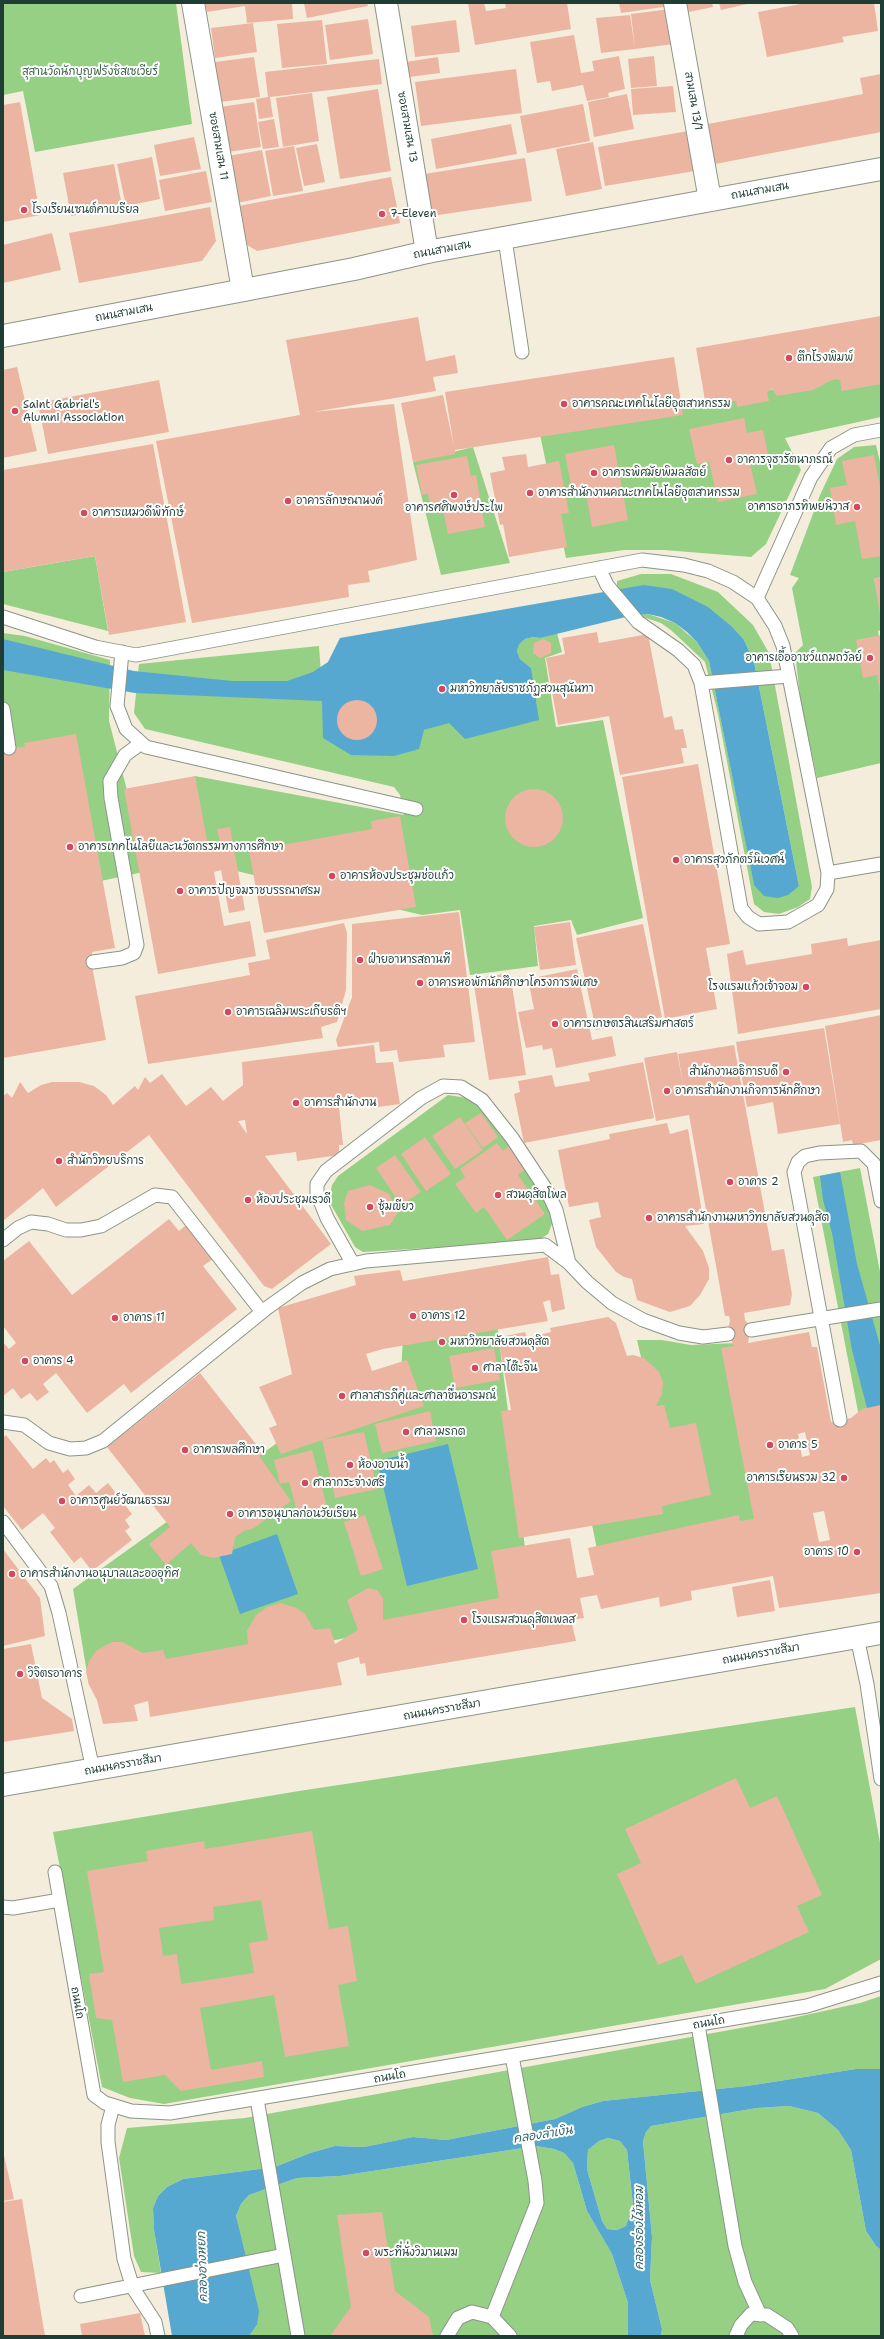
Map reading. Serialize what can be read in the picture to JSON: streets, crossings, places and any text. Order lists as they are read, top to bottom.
{
  "streets": {
    "main road": [
      "สามเสน 13/1",
      "ซอยสามเสน 13",
      "ซอยสามเสน 11",
      "ถนนสามเสน",
      "ถนนนครราชสีมา"
    ],
    "lane": ["ถนนโถ"]
  },
  "crossings": [
    ["สามเสน 13/1", "ถนนสามเสน"],
    ["ซอยสามเสน 13", "ถนนสามเสน"],
    ["ซอยสามเสน 11", "ถนนสามเสน"]
  ],
  "water": ["คลองลำเงิน", "คลองร่องไม้หอม", "คลองอ่างหยก"],
  "parks": ["สุสานวัดนักบุญฟรังซิสเซเวียร์"],
  "places": [
    "โรงเรียนเซนต์คาเบรียล",
    "7-Eleven",
    "ตึกโรงพิมพ์",
    "อาคารคณะเทคโนโลยีอุตสาหกรรม",
    "Saint Gabriel's Alumni Association",
    "อาคารจุธารัตนาภรณ์",
    "อาคารพิศมัยพิมลสัตย์",
    "อาคารสำนักงานคณะเทคโนโลยีอุตสาหกรรม",
    "อาคารศศิพงษ์ประไพ",
    "อาคารลักษณานงค์",
    "อาคารอาภรทิพยนิวาส",
    "อาคารเหมวดีพิทักษ์",
    "อาคารเอื้ออาชว์แถมถวัลย์",
    "มหาวิทยาลัยราชภัฏสวนสุนันทา",
    "อาคารเทคโนโลยีและนวัตกรรมทางการศึกษา",
    "อาคารสุวภักตร์นิเวศน์",
    "อาคารห้องประชุมช่อแก้ว",
    "อาคารปัญจมราชบรรณาศรม",
    "ฝ่ายอาหารสถานที",
    "อาคารหอพักนักศึกษาโครงการพิเศษ",
    "โรงแรมแก้วเจ้าจอม",
    "อาคารเฉลิมพระเกียรติฯ",
    "อาคารเกษตรสินเสริมศาสตร์",
    "สำนักงานอธิการบดี",
    "อาคารสำนักงานกิจการนักศีกษา",
    "อาคารสำนักงาน",
    "สำนักวิทยบริการ",
    "อาคาร 2",
    "สวนดุสิตโพล",
    "ห้องประชุมเรวดี",
    "ซุ้มเขียว",
    "อาคารสำนักงานมหาวิทยาลัยสวนดุสิต",
    "อาคาร 12",
    "อาคาร 11",
    "มหาวิทยาลัยสวนดุสิต",
    "อาคาร 4",
    "ศาลาโต๊ะจีน",
    "ศาลาสารภีคู่และศาลาชื่นอารมณ์",
    "ศาลามรกต",
    "อาคาร 5",
    "อาคารพลศึกษา",
    "ห้องอาบน้ำ",
    "อาคารเรียนรวม 32",
    "ศาลากระจ่างศรี",
    "อาคารศูนย์วัฒนธรรม",
    "อาคารอนุบาลก่อนวัยเรียน",
    "อาคาร 10",
    "อาคารสำนักงานอนุบาลและอออุทิศ",
    "โรงแรมสวนดุสิตเพลส",
    "วิจิตรอาคาร",
    "พระที่นั่งวิมานเมฆ"
  ]
}
